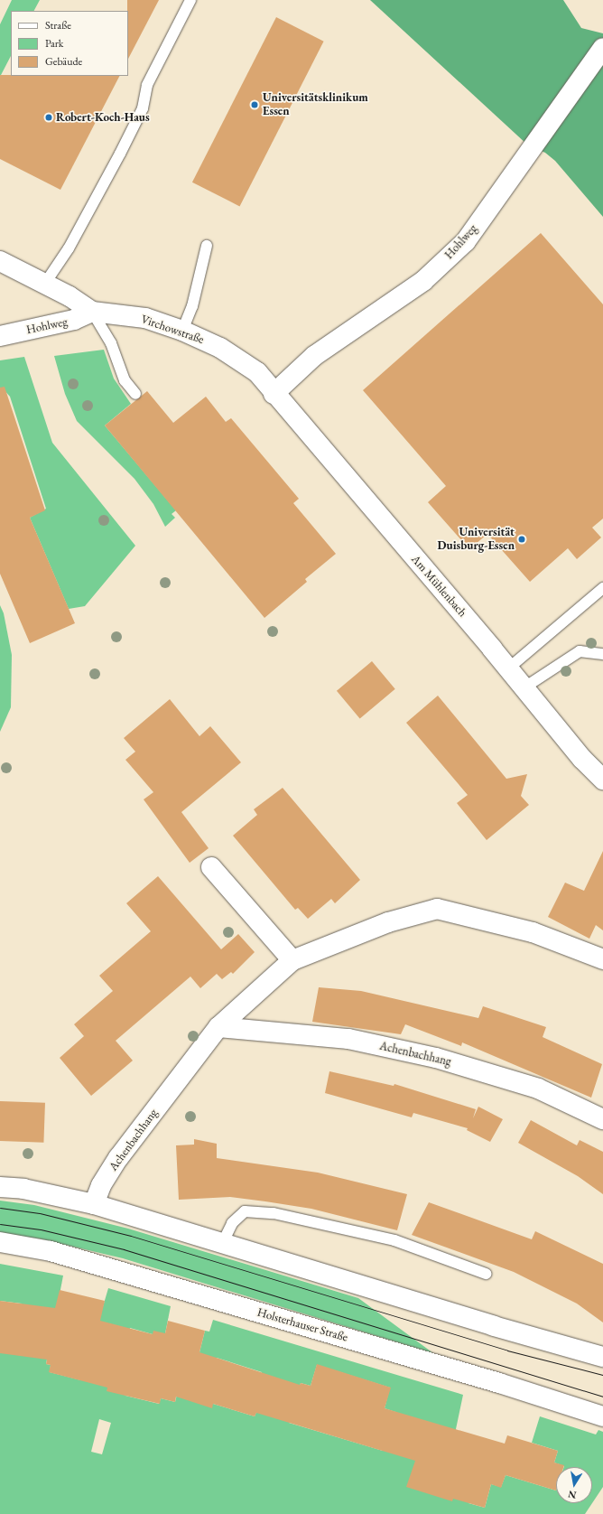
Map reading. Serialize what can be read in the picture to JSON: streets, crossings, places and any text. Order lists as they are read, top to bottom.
{
  "streets": {
    "street": [
      "Hohlweg",
      "Virchowstraße",
      "Am Mühlenbach",
      "Achenbachhang",
      "Holsterhauser Straße"
    ]
  },
  "crossings": [
    ["Hohlweg", "Virchowstraße"],
    ["Hohlweg", "Am Mühlenbach"],
    ["Virchowstraße", "Am Mühlenbach"]
  ],
  "places": ["Universitätsklinikum Essen", "Robert-Koch-Haus", "Universität Duisburg-Essen"],
  "legend": ["Straße", "Park", "Gebäude"],
  "north": "bottom"
}
